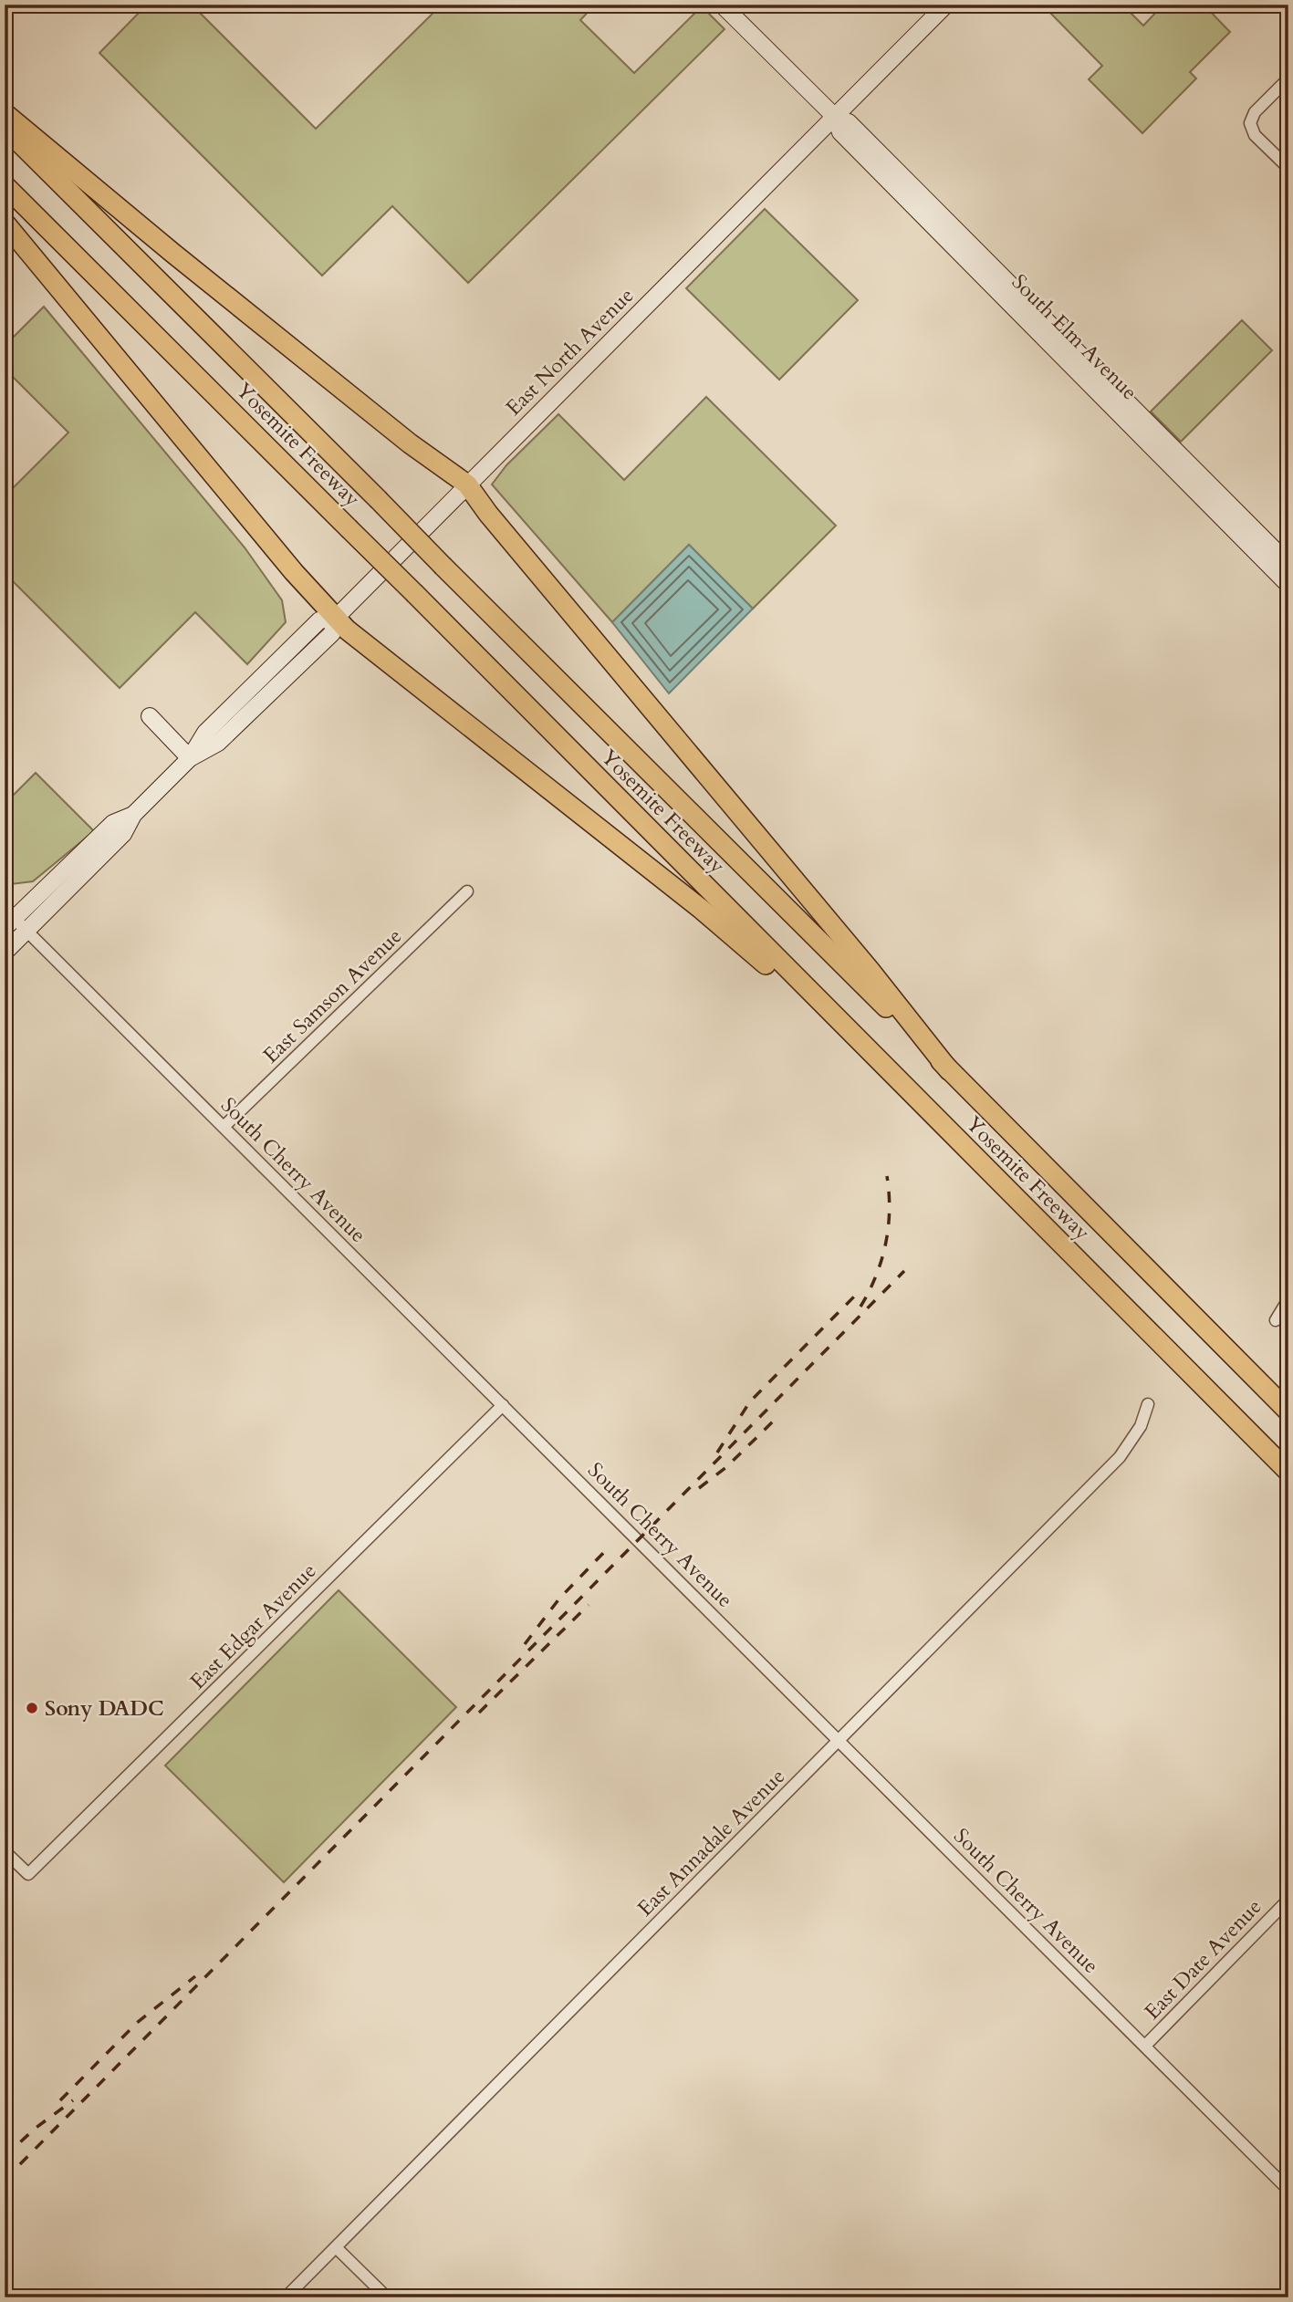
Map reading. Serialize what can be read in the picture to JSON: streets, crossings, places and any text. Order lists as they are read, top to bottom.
{
  "streets": {
    "highway": ["Yosemite Freeway"],
    "street": [
      "South Elm Avenue",
      "East North Avenue",
      "East Samson Avenue",
      "South Cherry Avenue",
      "East Edgar Avenue",
      "East Annadale Avenue",
      "East Date Avenue"
    ]
  },
  "crossings": [
    ["South Elm Avenue", "East North Avenue"],
    ["East North Avenue", "South Cherry Avenue"],
    ["East Samson Avenue", "South Cherry Avenue"],
    ["South Cherry Avenue", "East Edgar Avenue"],
    ["South Cherry Avenue", "East Annadale Avenue"],
    ["South Cherry Avenue", "East Date Avenue"]
  ],
  "places": ["Sony DADC"]
}
